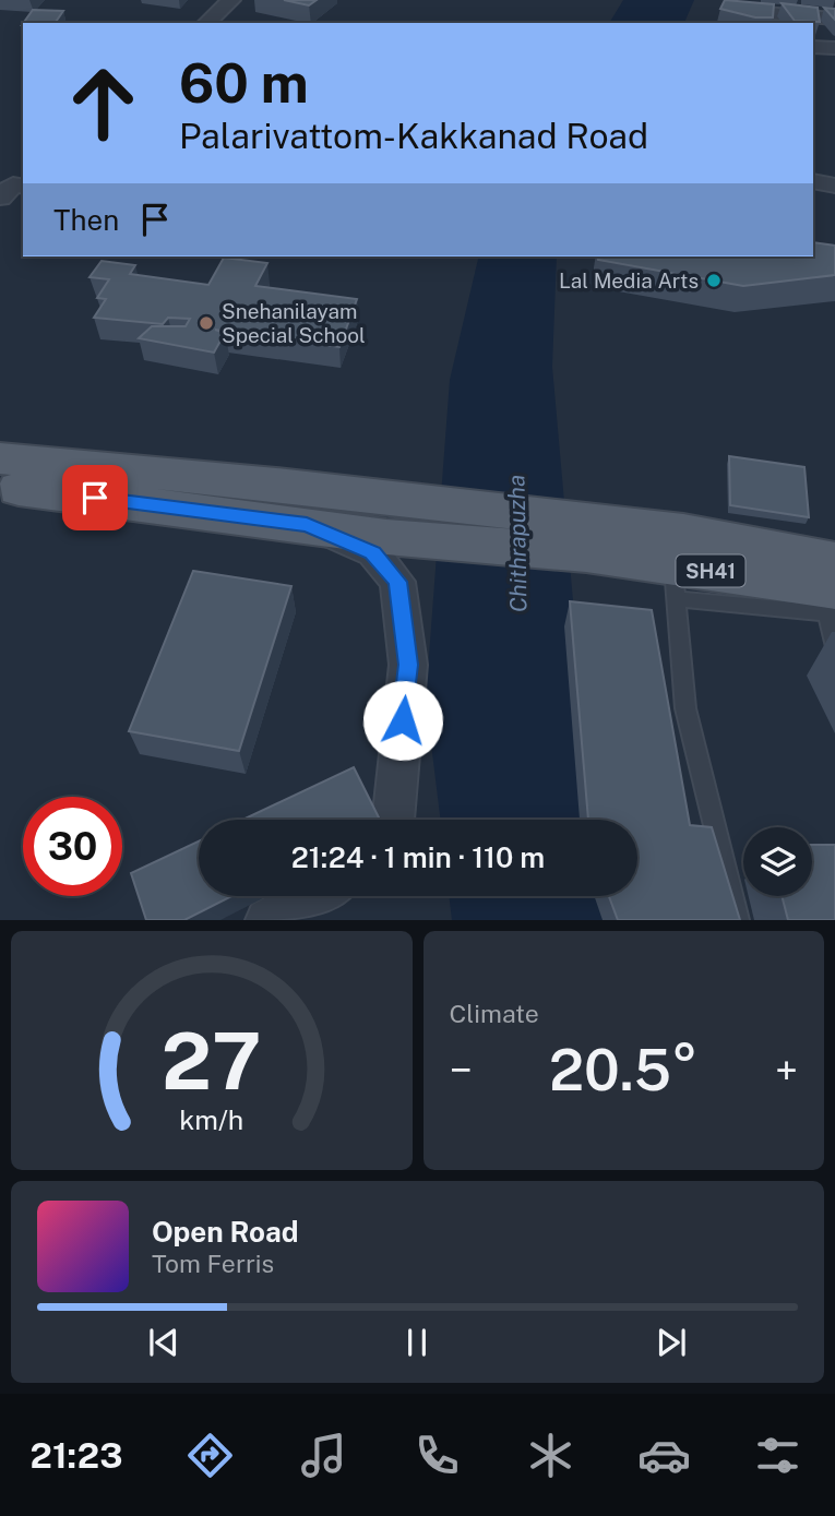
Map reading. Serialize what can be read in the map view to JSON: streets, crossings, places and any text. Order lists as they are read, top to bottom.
{
  "streets": {
    "main road": ["SH41"]
  },
  "water": ["Chithrapuzha"],
  "places": ["Lal Media Arts", "Snehanilayam Special School"],
  "page": {
    "turn": ["60 m", "Palarivattom-Kakkanad Road"],
    "then": "Then",
    "limit": "30",
    "trip": "21:24 · 1 min · 110 m",
    "tile": "Climate",
    "heat": ["−", "20.5°", "+"],
    "song": ["Open Road", "Tom Ferris"],
    "tabs": "21:23",
    "gauge": ["27", "km/h"]
  }
}
